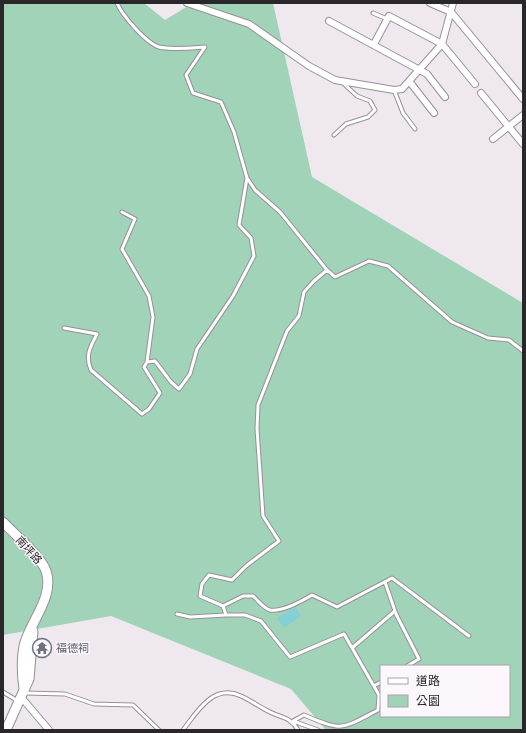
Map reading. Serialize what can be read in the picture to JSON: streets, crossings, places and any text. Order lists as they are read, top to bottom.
{
  "streets": {
    "street": ["南坪路"]
  },
  "places": {
    "temple": ["福德祠"]
  },
  "legend": ["道路", "公園"]
}
